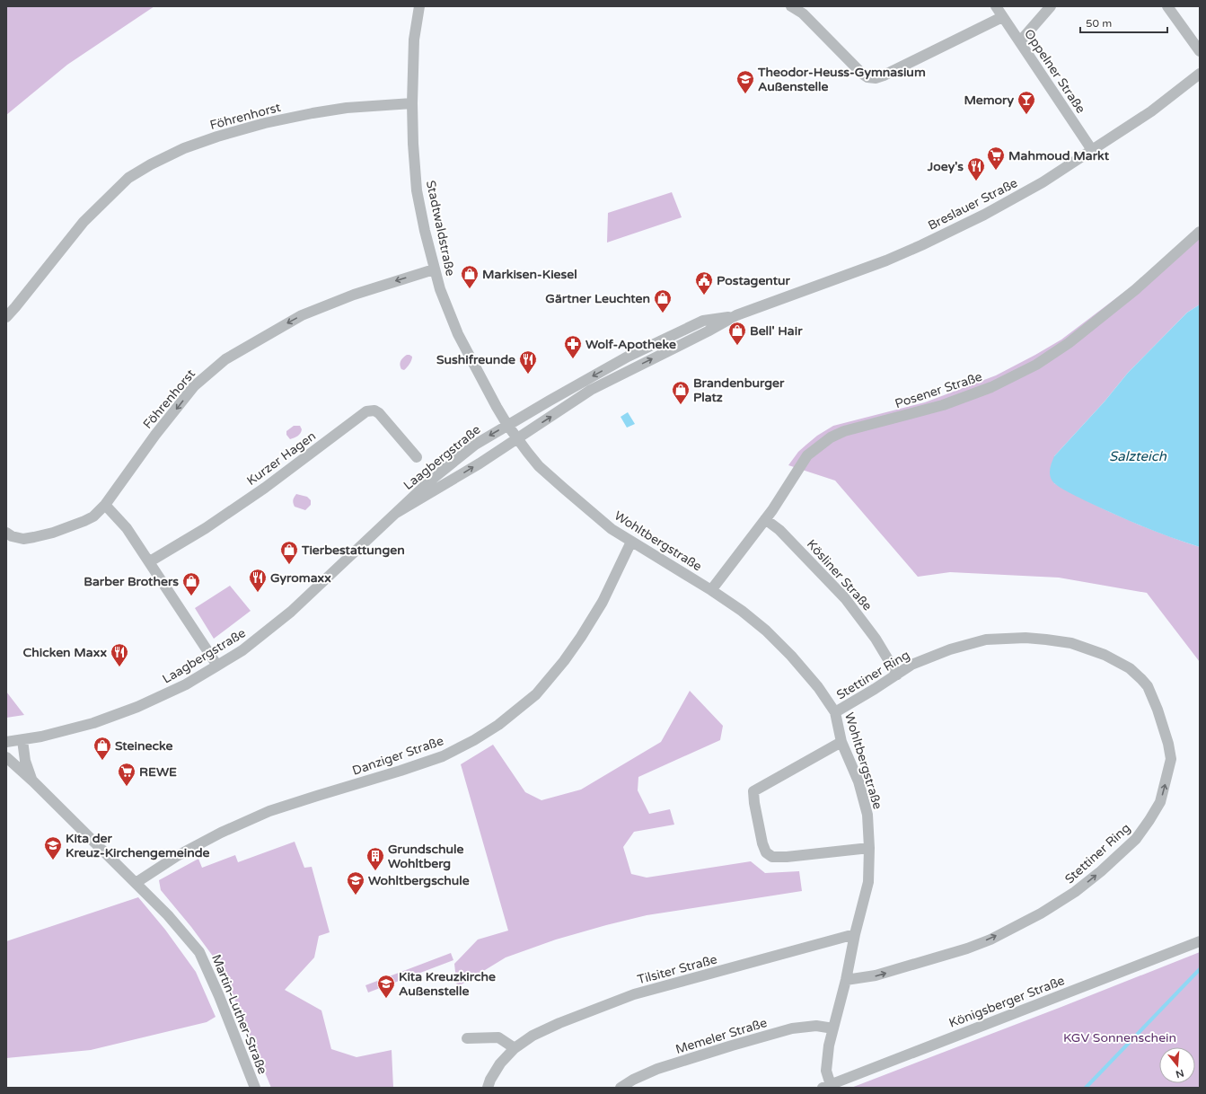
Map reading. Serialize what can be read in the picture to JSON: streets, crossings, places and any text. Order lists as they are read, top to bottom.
{
  "streets": {
    "street": [
      "Oppelner Straße",
      "Föhrenhorst",
      "Breslauer Straße",
      "Stadtwaldstraße",
      "Posener Straße",
      "Laagbergstraße",
      "Kurzer Hagen",
      "Wohltbergstraße",
      "Kösliner Straße",
      "Stettiner Ring",
      "Danziger Straße",
      "Tilsiter Straße",
      "Königsberger Straße",
      "Martin-Luther-Straße",
      "Memeler Straße"
    ]
  },
  "crossings": [
    ["Oppelner Straße", "Breslauer Straße"],
    ["Föhrenhorst", "Stadtwaldstraße"],
    ["Stadtwaldstraße", "Laagbergstraße"],
    ["Stadtwaldstraße", "Wohltbergstraße"],
    ["Posener Straße", "Wohltbergstraße"],
    ["Posener Straße", "Kösliner Straße"],
    ["Laagbergstraße", "Wohltbergstraße"],
    ["Laagbergstraße", "Martin-Luther-Straße"],
    ["Wohltbergstraße", "Stettiner Ring"],
    ["Wohltbergstraße", "Danziger Straße"],
    ["Wohltbergstraße", "Tilsiter Straße"],
    ["Wohltbergstraße", "Königsberger Straße"],
    ["Wohltbergstraße", "Memeler Straße"],
    ["Kösliner Straße", "Stettiner Ring"],
    ["Danziger Straße", "Martin-Luther-Straße"]
  ],
  "one_way": ["Föhrenhorst"],
  "water": ["Salzteich"],
  "parks": ["KGV Sonnenschein"],
  "places": {
    "school or university": [
      "Theodor-Heuss-Gymnasium Außenstelle",
      "Kita der Kreuz-Kirchengemeinde",
      "Wohltbergschule",
      "Kita Kreuzkirche Außenstelle"
    ],
    "bar": ["Memory"],
    "supermarket": ["Mahmoud Markt", "REWE"],
    "restaurant": [
      "Joey's",
      "Sushifreunde",
      "Gyromaxx",
      "Chicken Maxx"
    ],
    "shop": [
      "Markisen-Kiesel",
      "Gärtner Leuchten",
      "Bell' Hair",
      "Brandenburger Platz",
      "Tierbestattungen",
      "Barber Brothers",
      "Steinecke"
    ],
    "public building": ["Postagentur"],
    "pharmacy": ["Wolf-Apotheke"],
    "building": ["Grundschule Wohltberg"]
  },
  "scale_bar": "50 m",
  "north": "bottom"
}
